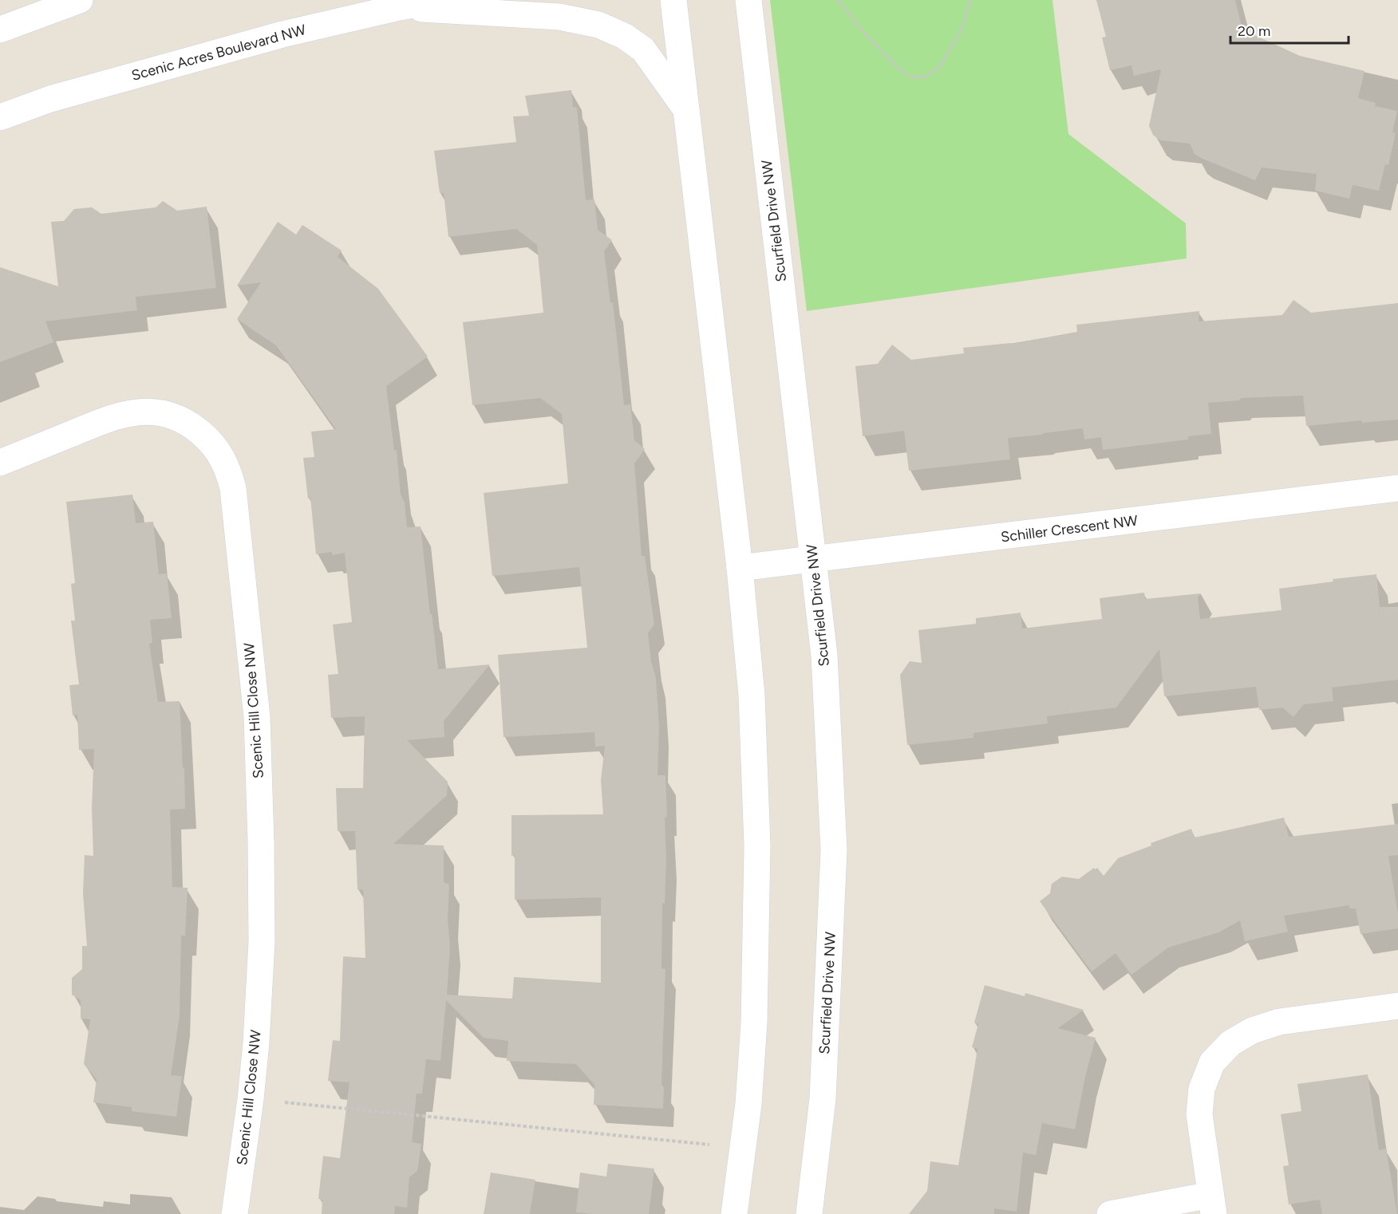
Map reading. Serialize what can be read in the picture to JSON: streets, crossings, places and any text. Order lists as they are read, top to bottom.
{
  "streets": {
    "street": [
      "Scenic Acres Boulevard NW",
      "Scurfield Drive NW",
      "Schiller Crescent NW",
      "Scenic Hill Close NW"
    ]
  },
  "crossings": [
    ["Scurfield Drive NW", "Schiller Crescent NW"]
  ],
  "scale_bar": "20 m"
}
